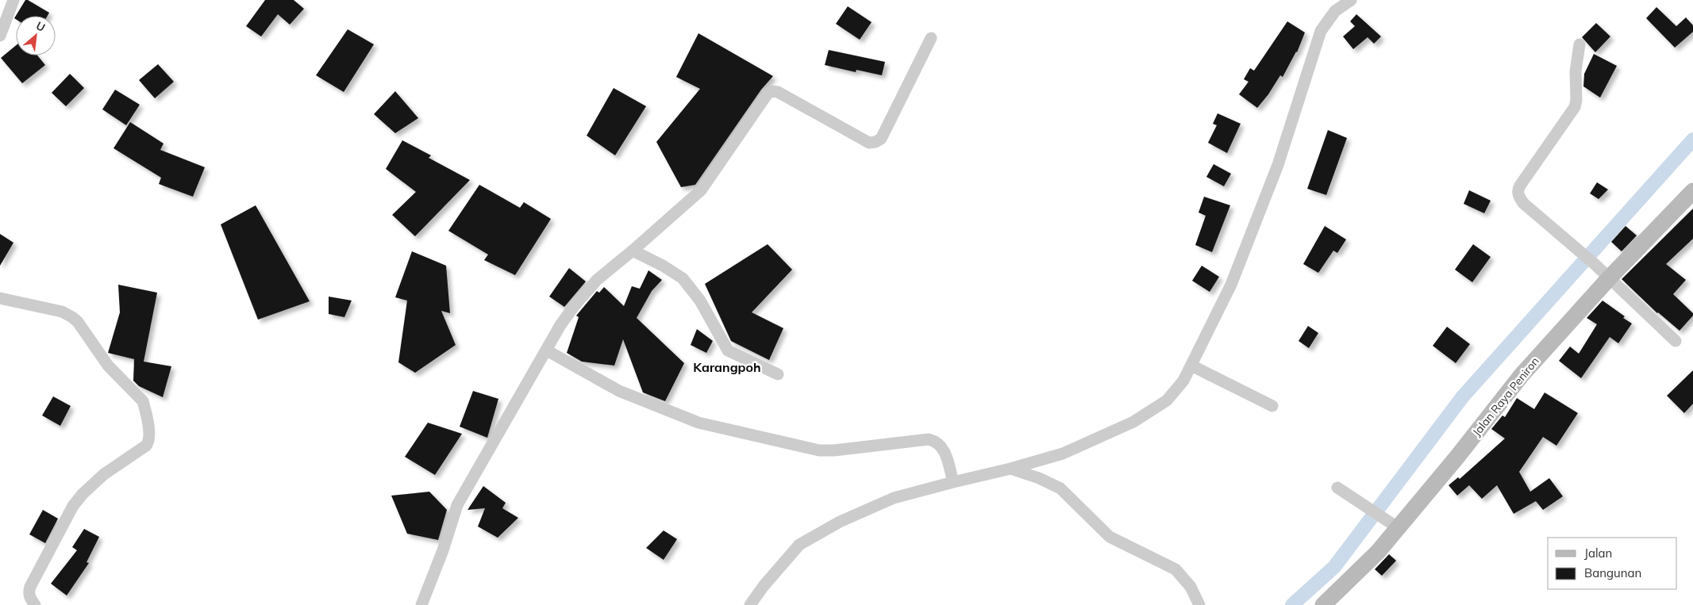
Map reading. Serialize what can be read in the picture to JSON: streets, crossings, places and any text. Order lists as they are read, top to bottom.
{
  "streets": {
    "main road": ["Jalan Raya Peniron"]
  },
  "districts": ["Karangpoh"],
  "legend": ["Jalan", "Bangunan"],
  "north": "top right"
}
